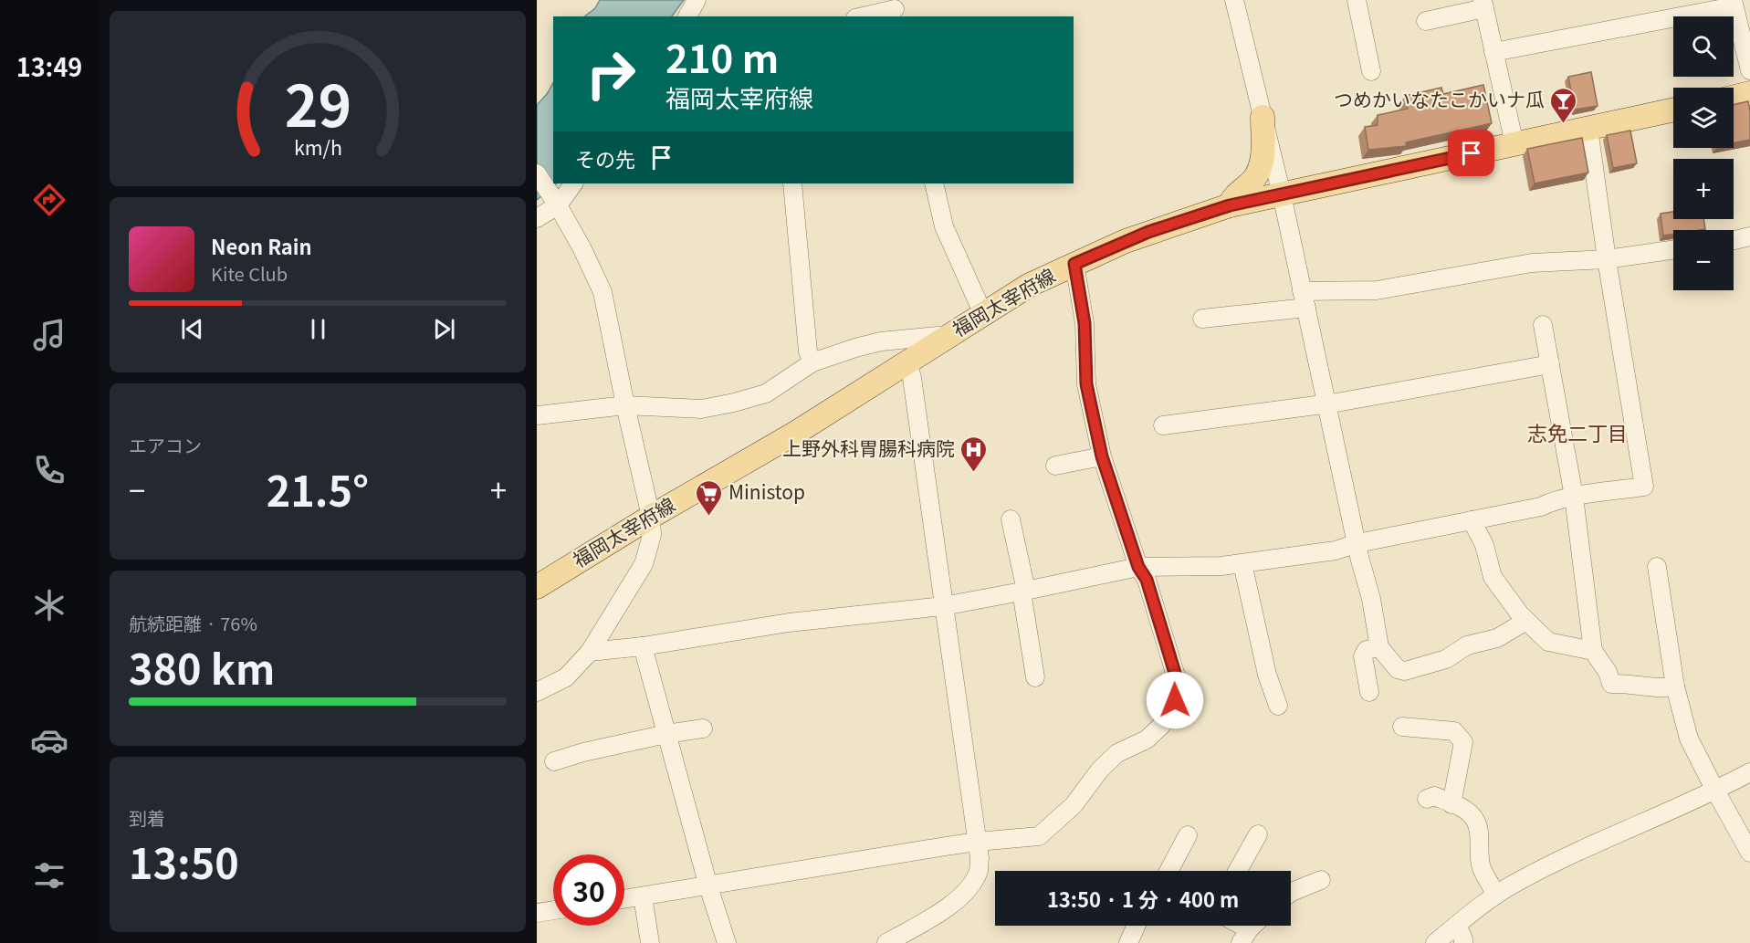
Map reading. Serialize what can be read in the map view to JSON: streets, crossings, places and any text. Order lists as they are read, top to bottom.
{
  "streets": {
    "main road": ["福岡太宰府線"]
  },
  "districts": ["志免二丁目"],
  "places": {
    "bar": ["つめかいなたこかいナ瓜"],
    "hospital": ["上野外科胃腸科病院"],
    "supermarket": ["Ministop"]
  },
  "page": {
    "tabs": "13:49",
    "map_buttons": ["+", "−"],
    "turn": ["210 m", "福岡太宰府線"],
    "then": "その先",
    "song": ["Neon Rain", "Kite Club"],
    "tile": [
      "エアコン",
      ["航続距離 · 76%", "380 km"],
      ["到着", "13:50"]
    ],
    "heat": ["−", "21.5°", "+"],
    "limit": "30",
    "trip": "13:50 · 1 分 · 400 m",
    "gauge": ["29", "km/h"]
  }
}
